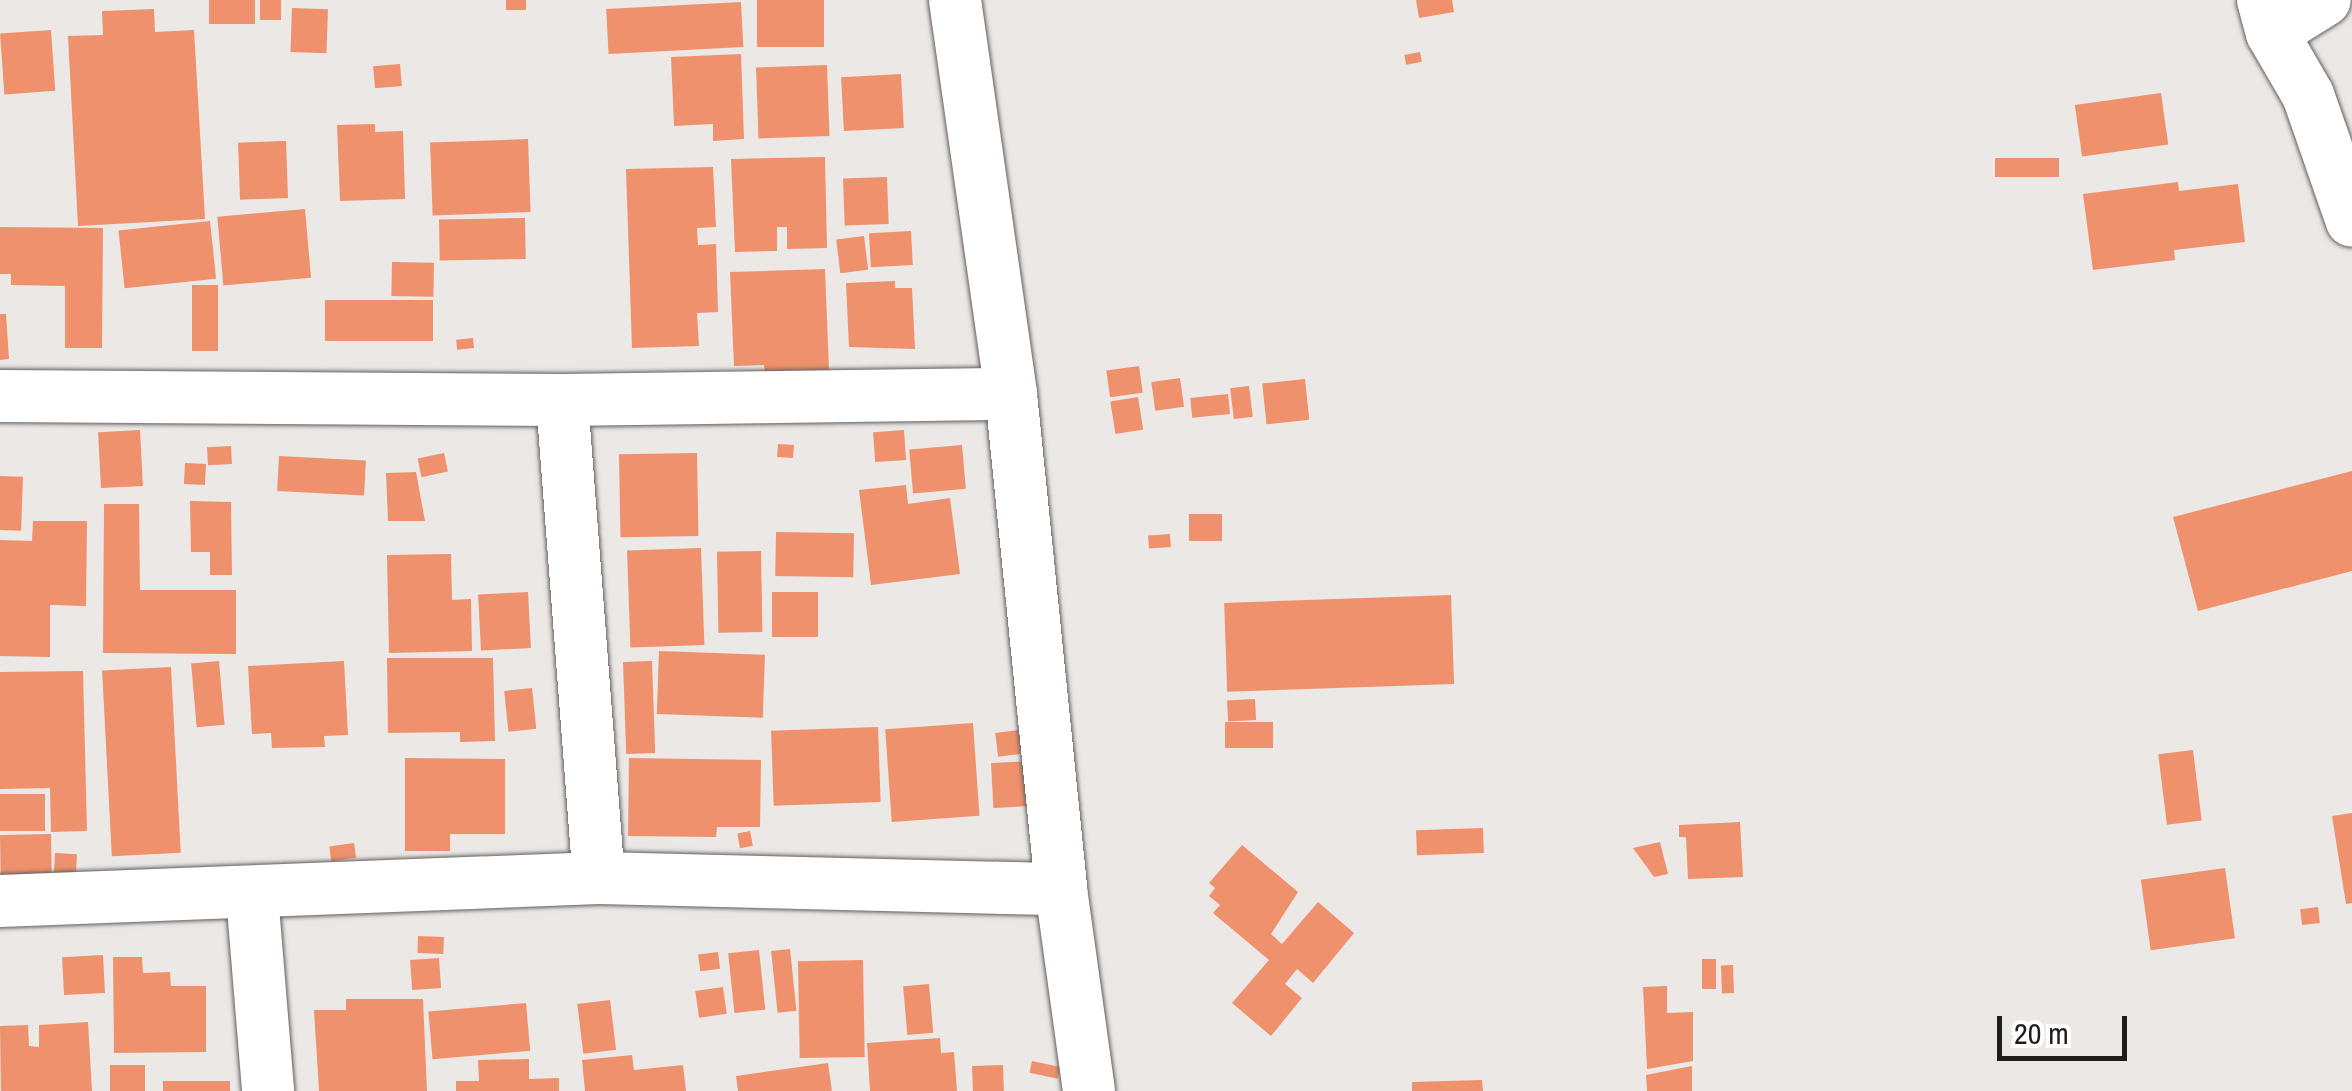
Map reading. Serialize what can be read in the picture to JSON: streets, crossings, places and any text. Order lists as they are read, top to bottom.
{
  "scale_bar": "20 m"
}
